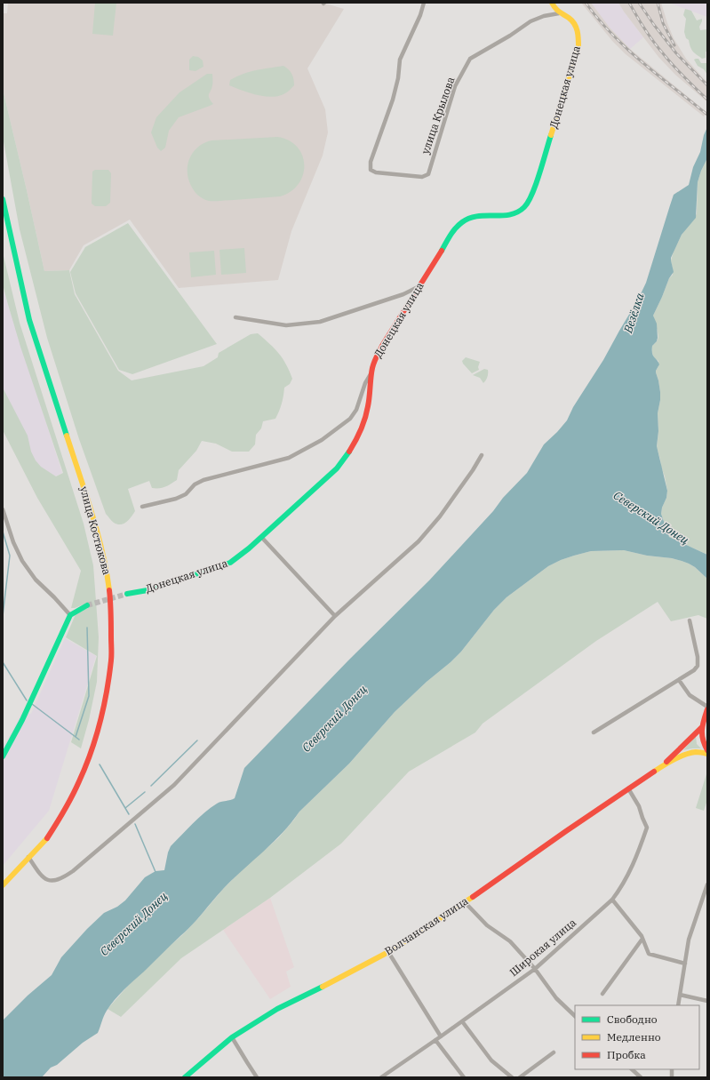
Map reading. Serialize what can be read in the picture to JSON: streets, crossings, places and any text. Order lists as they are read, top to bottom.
{
  "streets": {
    "main road": ["Донецкая улица", "улица Костюкова", "Волчанская улица"],
    "street": ["улица Крылова", "Широкая улица"]
  },
  "crossings": [
    ["Донецкая улица", "улица Крылова"],
    ["Волчанская улица", "Широкая улица"]
  ],
  "water": ["Везёлка", "Северский Донец"],
  "legend": ["Свободно", "Медленно", "Пробка"]
}
